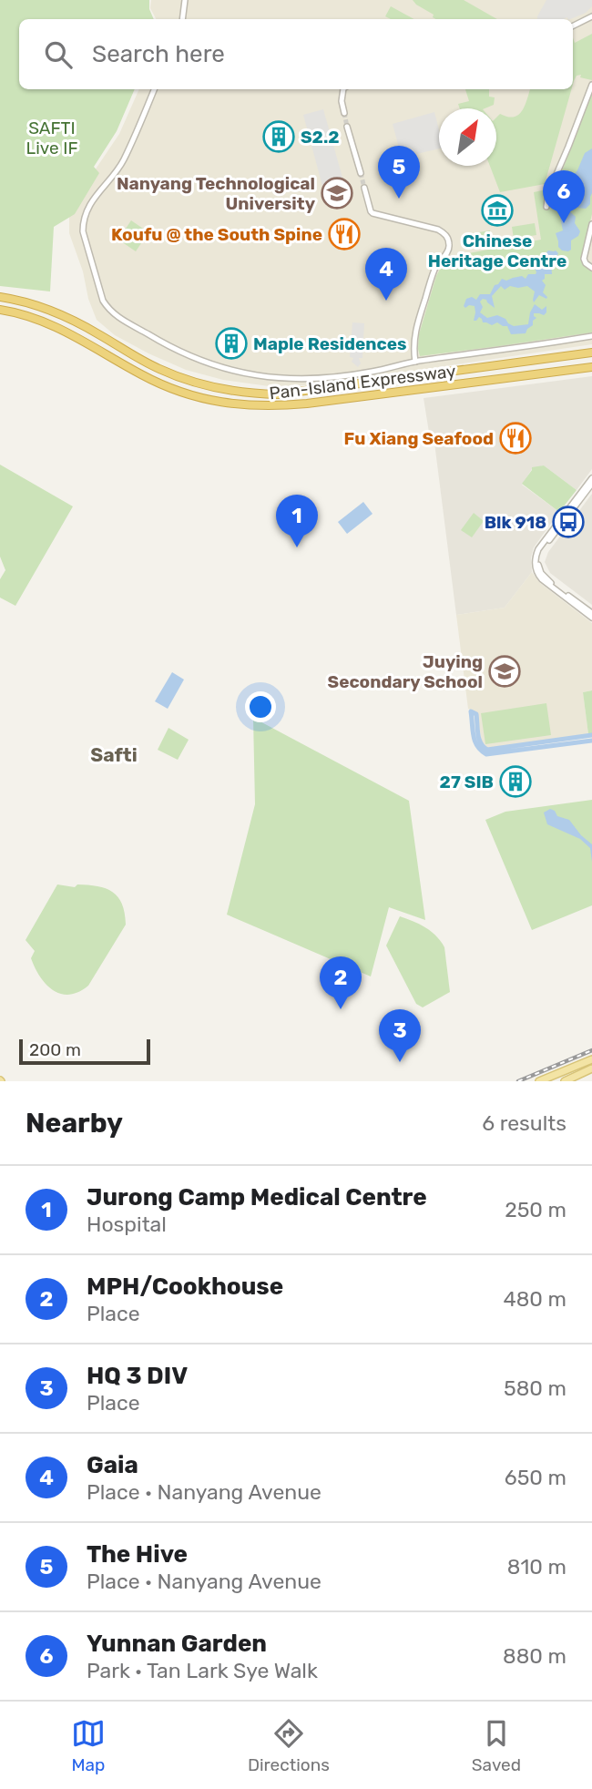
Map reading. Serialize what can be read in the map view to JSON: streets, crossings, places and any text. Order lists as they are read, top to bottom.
{
  "streets": {
    "highway": ["Pan-Island Expressway"]
  },
  "districts": ["Safti"],
  "parks": ["SAFTI Live IF"],
  "places": {
    "building": ["S2.2", "Maple Residences", "27 SIB"],
    "school or university": ["Nanyang Technological University", "Juying Secondary School"],
    "museum": ["Chinese Heritage Centre"],
    "restaurant": ["Koufu @ the South Spine", "Fu Xiang Seafood"],
    "bus stop": ["Blk 918"]
  },
  "scale_bar": "200 m",
  "north": "top right",
  "page": {
    "search": "Search here",
    "pins": [
      "5",
      "6",
      "4",
      "1",
      "2",
      "3"
    ],
    "scale": "200 m",
    "heading": ["Nearby", "6 results"],
    "list": [
      {
        "mark": "1",
        "name": "Jurong Camp Medical Centre",
        "note": "Hospital",
        "value": "250 m"
      },
      {
        "mark": "2",
        "name": "MPH/Cookhouse",
        "note": "Place",
        "value": "480 m"
      },
      {
        "mark": "3",
        "name": "HQ 3 DIV",
        "note": "Place",
        "value": "580 m"
      },
      {
        "mark": "4",
        "name": "Gaia",
        "note": "Place · Nanyang Avenue",
        "value": "650 m"
      },
      {
        "mark": "5",
        "name": "The Hive",
        "note": "Place · Nanyang Avenue",
        "value": "810 m"
      },
      {
        "mark": "6",
        "name": "Yunnan Garden",
        "note": "Park · Tan Lark Sye Walk",
        "value": "880 m"
      }
    ],
    "nav": ["Map", "Directions", "Saved"]
  }
}
